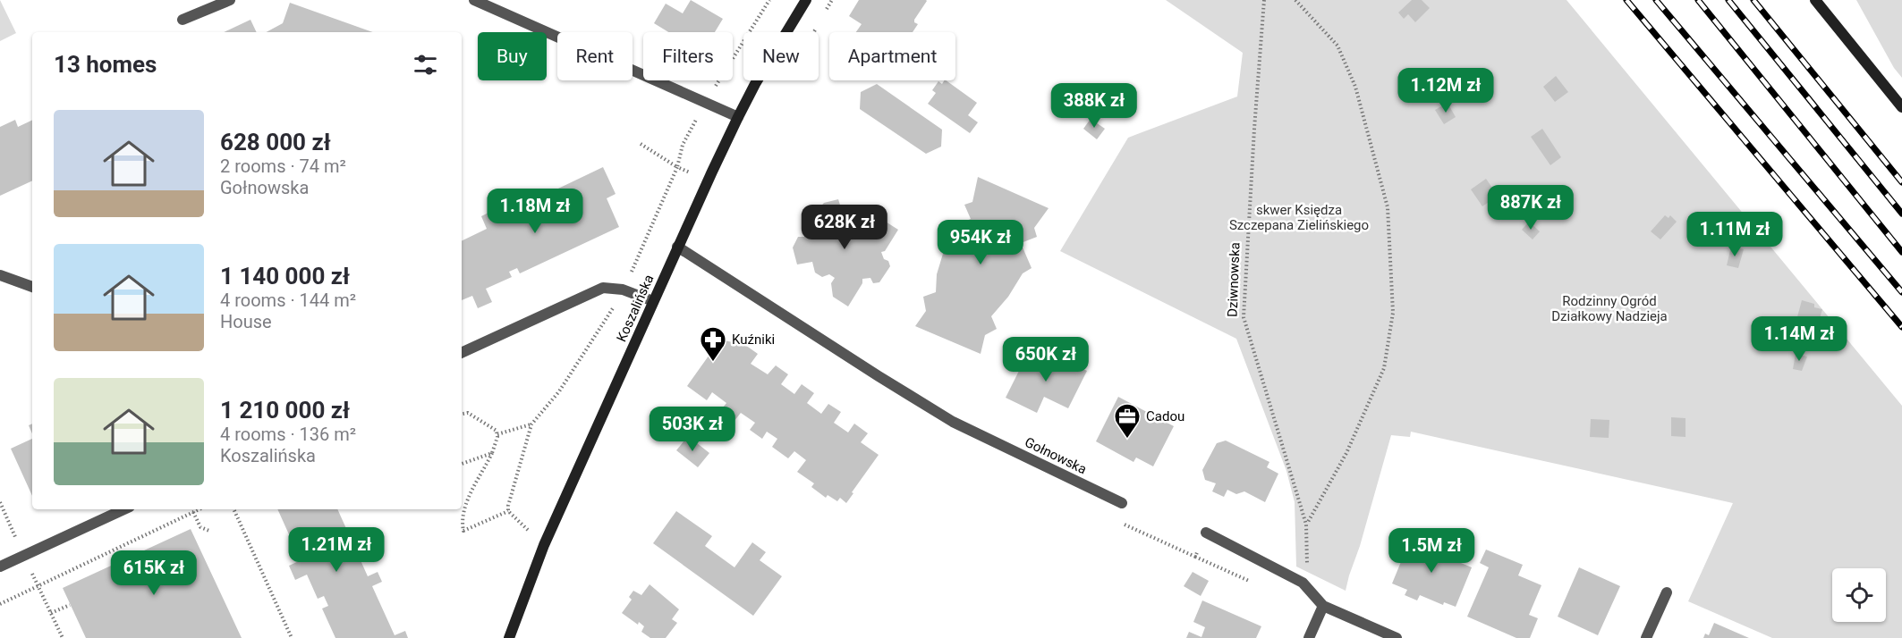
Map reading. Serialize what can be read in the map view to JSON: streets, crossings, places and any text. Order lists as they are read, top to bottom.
{
  "streets": {
    "street": ["Koszalińska", "Gołnowska"],
    "path": ["Dziwnowska"]
  },
  "crossings": [
    ["Koszalińska", "Gołnowska"]
  ],
  "parks": ["skwer Księdza Szczepana Zielińskiego", "Rodzinny Ogród Działkowy Nadzieja"],
  "places": {
    "pharmacy": ["Kuźniki"],
    "office": ["Cadou"]
  },
  "page": {
    "chip": [
      "Buy",
      "Rent",
      "Filters",
      "New",
      "Apartment"
    ],
    "heading": "13 homes",
    "price": [
      "1.12M zł",
      "388K zł",
      "887K zł",
      "1.18M zł",
      "628K zł",
      "1.11M zł",
      "954K zł",
      "1.14M zł",
      "650K zł",
      "503K zł",
      "1.21M zł",
      "1.5M zł",
      "615K zł"
    ],
    "list": [
      {
        "name": "628 000 zł",
        "note": "2 rooms · 74 m² · Gołnowska"
      },
      {
        "name": "1 140 000 zł",
        "note": "4 rooms · 144 m² · House"
      },
      {
        "name": "1 210 000 zł",
        "note": "4 rooms · 136 m² · Koszalińska"
      }
    ]
  }
}
